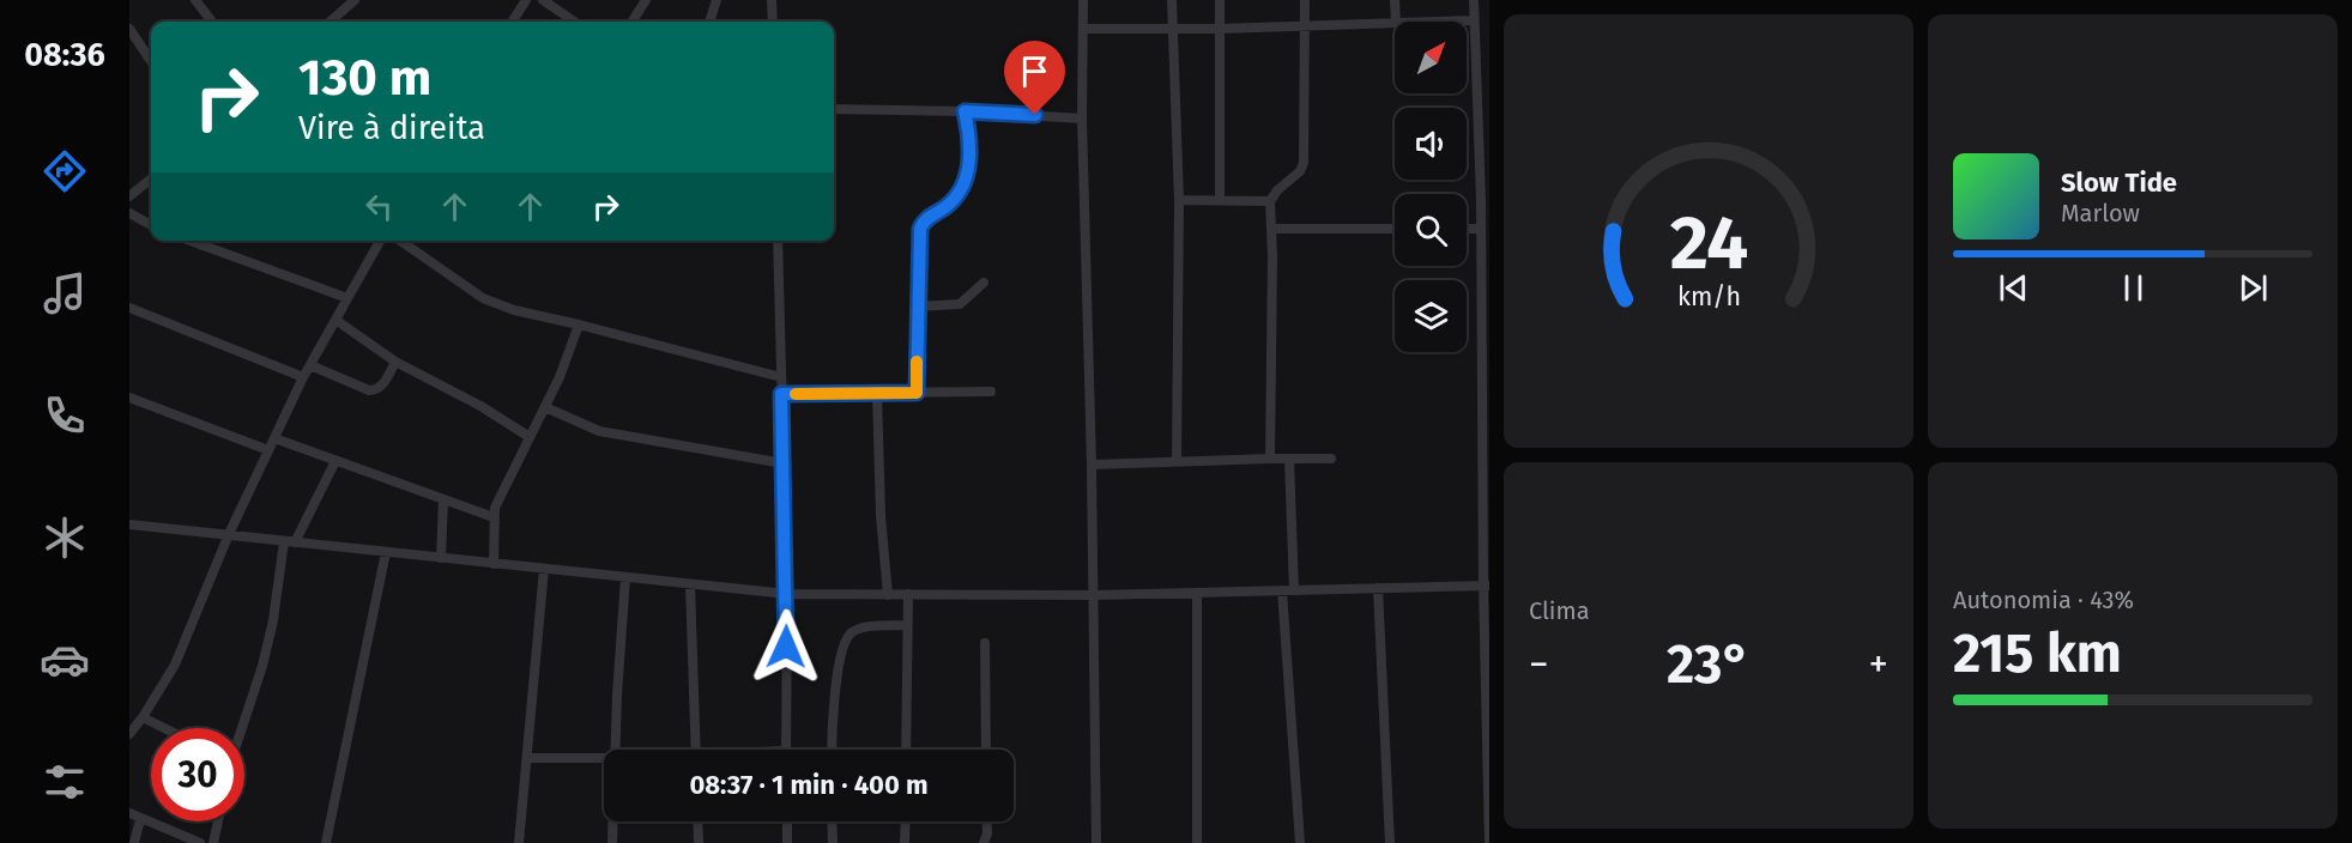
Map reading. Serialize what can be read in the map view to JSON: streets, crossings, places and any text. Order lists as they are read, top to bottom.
{
  "north": "top right",
  "page": {
    "tabs": "08:36",
    "turn": ["130 m", "Vire à direita"],
    "song": ["Slow Tide", "Marlow"],
    "tile": [
      "Clima",
      ["Autonomia · 43%", "215 km"]
    ],
    "heat": ["−", "23°", "+"],
    "limit": "30",
    "trip": "08:37 · 1 min · 400 m",
    "gauge": ["24", "km/h"]
  }
}
